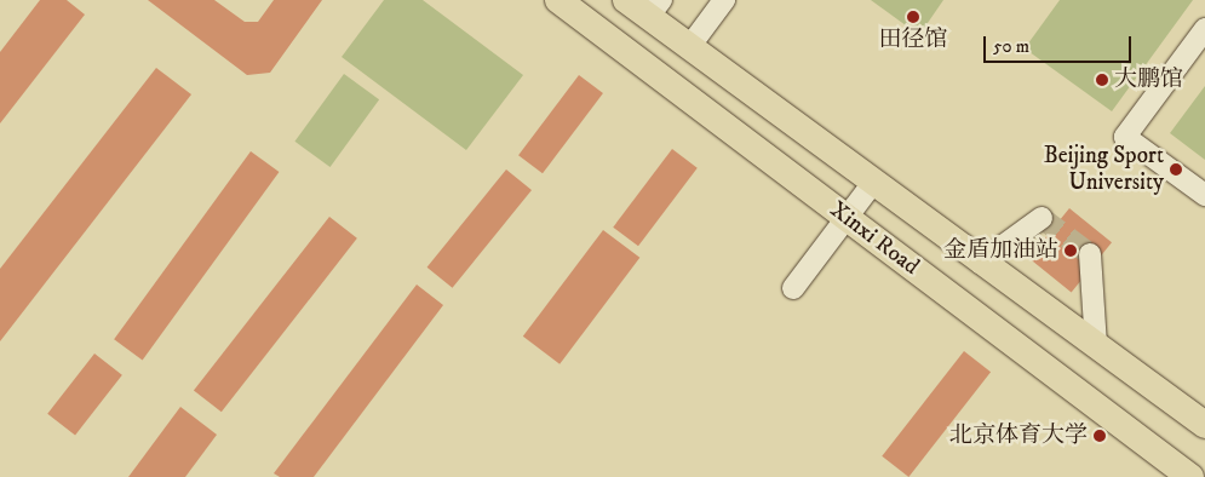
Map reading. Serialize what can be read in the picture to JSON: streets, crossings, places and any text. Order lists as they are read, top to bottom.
{
  "streets": {
    "main road": ["Xinxi Road"]
  },
  "places": [
    "田径馆",
    "大鹏馆",
    "Beijing Sport University",
    "金盾加油站",
    "北京体育大学"
  ],
  "scale_bar": "50 m"
}
